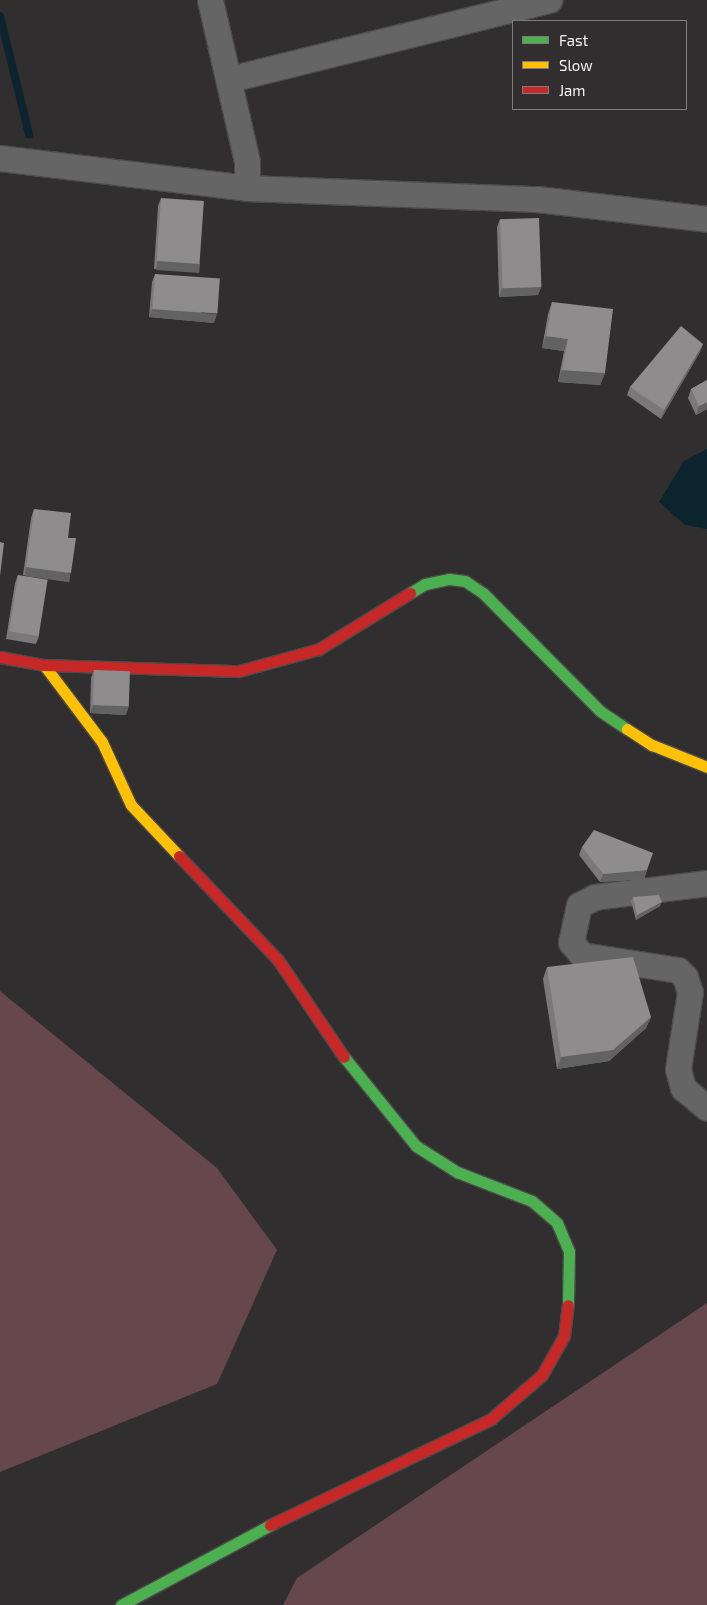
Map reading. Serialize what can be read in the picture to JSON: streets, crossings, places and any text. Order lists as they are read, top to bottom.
{
  "legend": ["Fast", "Slow", "Jam"]
}
